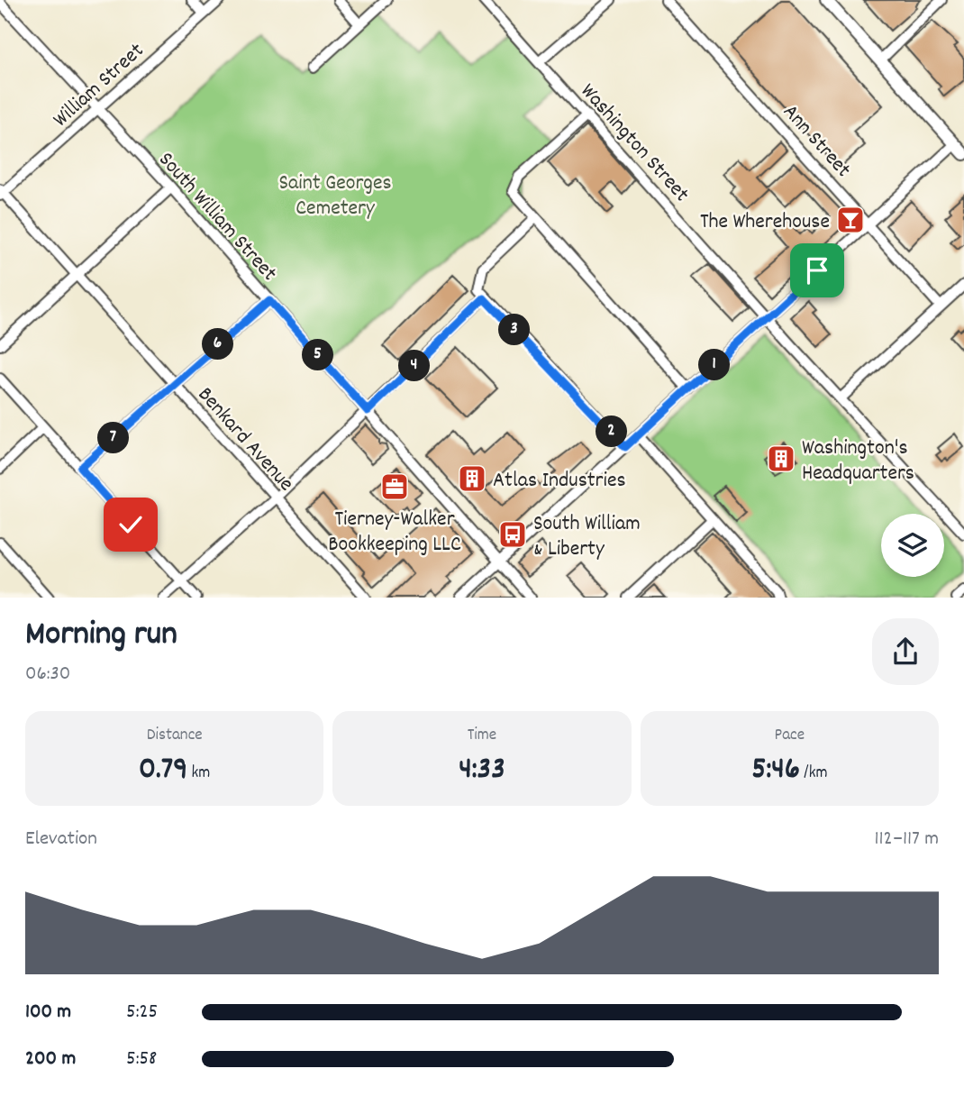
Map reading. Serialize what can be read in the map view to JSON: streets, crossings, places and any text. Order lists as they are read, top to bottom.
{
  "streets": {
    "street": [
      "William Street",
      "Ann Street",
      "Washington Street",
      "South William Street",
      "Benkard Avenue"
    ]
  },
  "crossings": [
    ["William Street", "South William Street"],
    ["William Street", "Benkard Avenue"]
  ],
  "parks": ["Saint Georges Cemetery"],
  "places": {
    "bar": ["The Wherehouse"],
    "building": ["Washington's Headquarters", "Atlas Industries"],
    "office": ["Tierney-Walker Bookkeeping LLC"],
    "bus stop": ["South William & Liberty"]
  },
  "page": {
    "pins": [
      "3",
      "6",
      "5",
      "1",
      "4",
      "2",
      "7"
    ],
    "heading": ["Morning run", "06:30"],
    "stats": [
      ["Distance", "0.79 km"],
      ["Time", "4:33"],
      ["Pace", "5:46 /km"]
    ],
    "chart": ["Elevation", "112–117 m"],
    "list": [
      {
        "name": "100 m",
        "note": "5:25"
      },
      {
        "name": "200 m",
        "note": "5:58"
      }
    ]
  }
}
